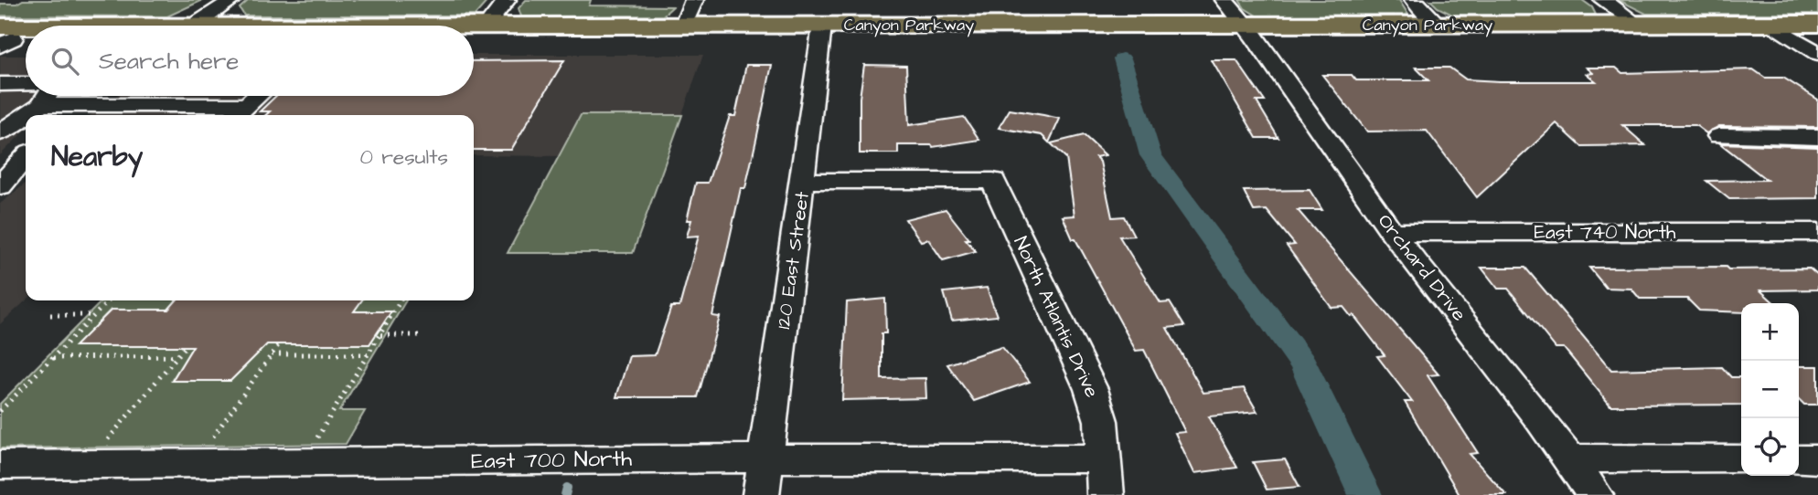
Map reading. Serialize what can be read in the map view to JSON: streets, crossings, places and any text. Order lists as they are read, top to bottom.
{
  "streets": {
    "highway": ["Canyon Parkway"],
    "street": [
      "East 740 North",
      "120 East Street",
      "Orchard Drive",
      "North Atlantis Drive",
      "East 700 North"
    ]
  },
  "crossings": [
    ["Canyon Parkway", "120 East Street"],
    ["Canyon Parkway", "Orchard Drive"],
    ["East 740 North", "Orchard Drive"],
    ["120 East Street", "North Atlantis Drive"],
    ["120 East Street", "East 700 North"],
    ["North Atlantis Drive", "East 700 North"]
  ],
  "page": {
    "search": "Search here",
    "heading": ["Nearby", "0 results"],
    "map_buttons": ["+", "−"]
  }
}
